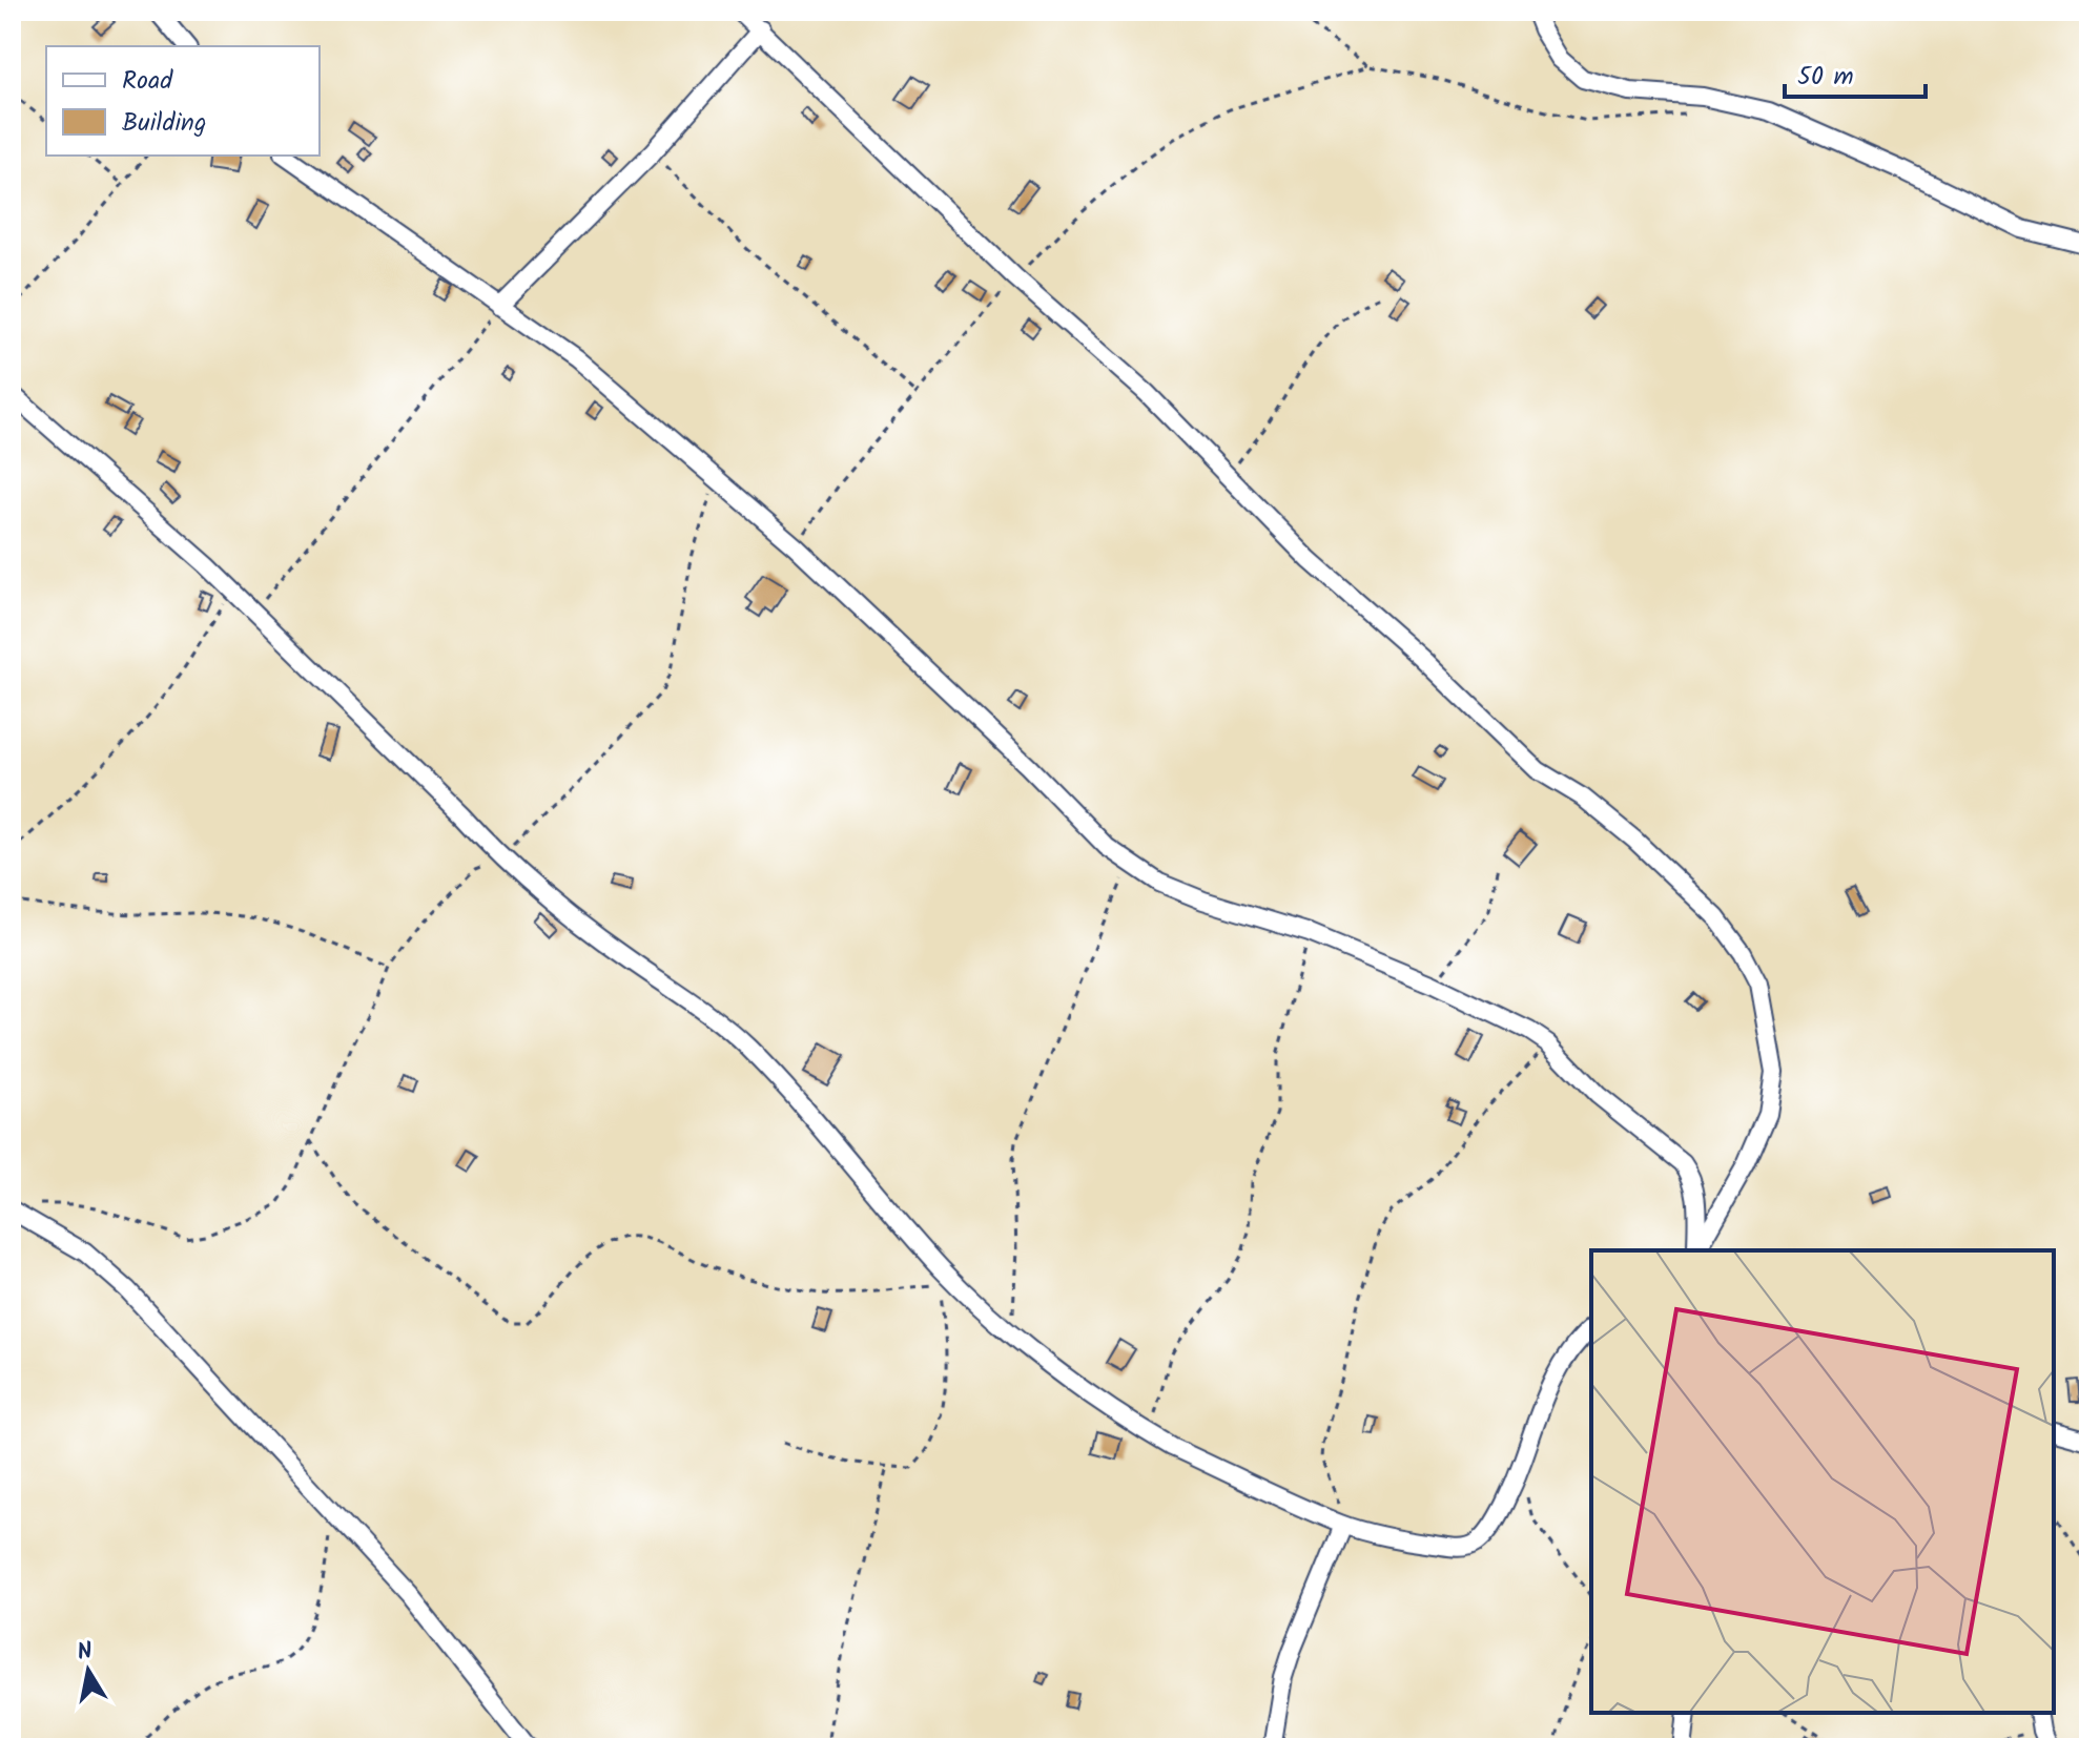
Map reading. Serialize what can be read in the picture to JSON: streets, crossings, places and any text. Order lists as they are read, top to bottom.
{
  "legend": ["Road", "Building"],
  "scale_bar": "50 m",
  "north": "top"
}
